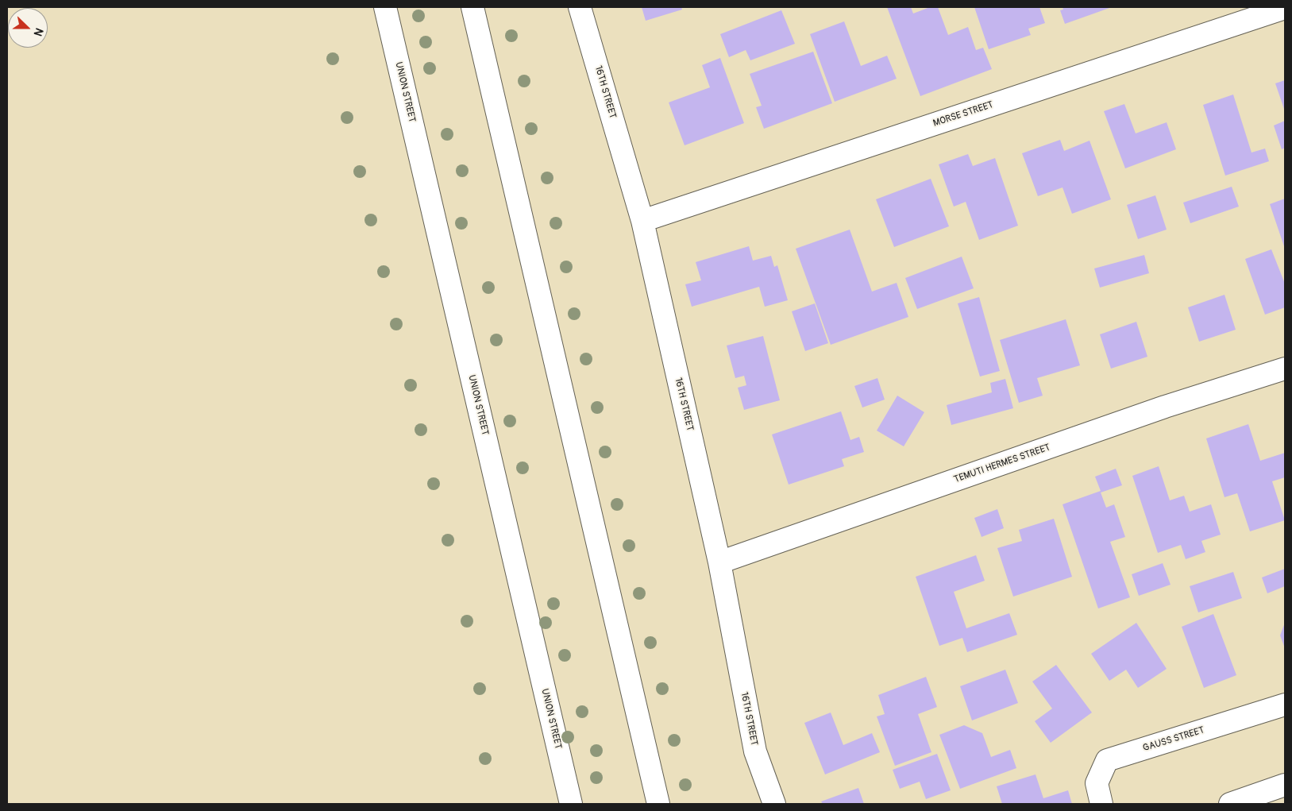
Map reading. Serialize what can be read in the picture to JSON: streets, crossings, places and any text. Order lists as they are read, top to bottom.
{
  "streets": {
    "street": [
      "UNION STREET",
      "16TH STREET",
      "MORSE STREET",
      "TEMUTI HERMES STREET",
      "GAUSS STREET"
    ]
  },
  "crossings": [
    ["16TH STREET", "MORSE STREET"],
    ["16TH STREET", "TEMUTI HERMES STREET"]
  ],
  "north": "right"
}
